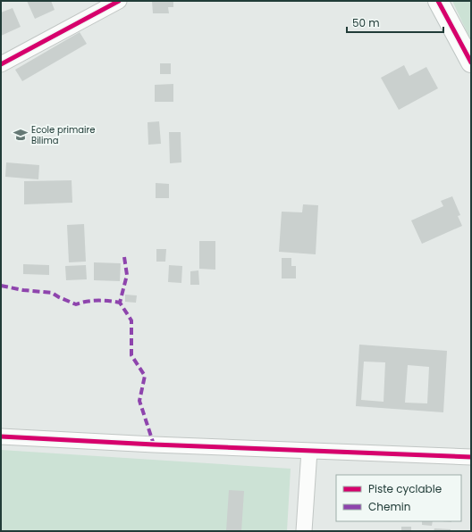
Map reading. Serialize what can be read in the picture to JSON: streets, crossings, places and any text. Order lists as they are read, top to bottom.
{
  "places": {
    "school or university": ["Ecole primaire Bilima"]
  },
  "legend": ["Piste cyclable", "Chemin"],
  "scale_bar": "50 m"
}
